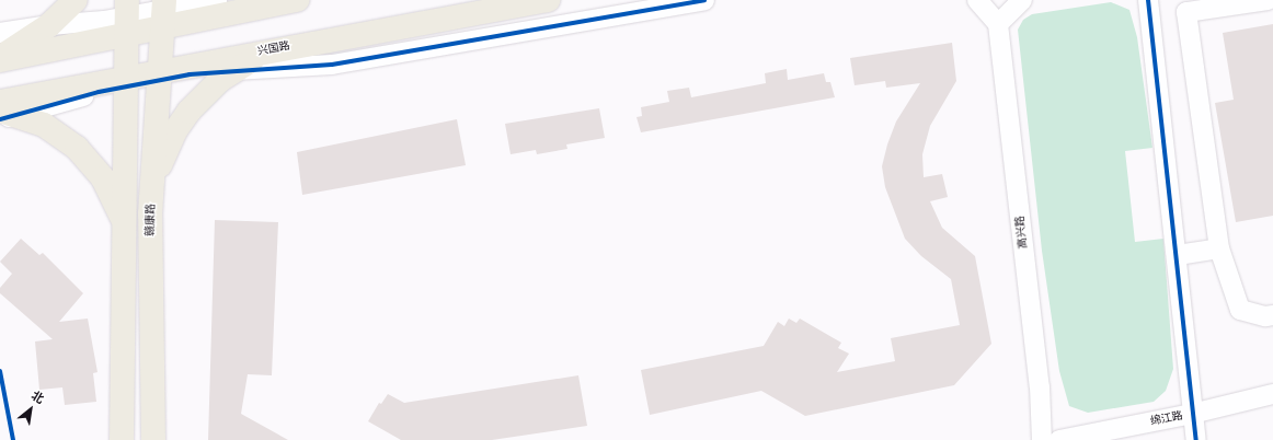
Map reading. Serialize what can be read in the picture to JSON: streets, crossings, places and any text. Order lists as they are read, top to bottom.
{
  "streets": {
    "main road": ["兴国路", "赣康路"],
    "street": ["高兴路", "绵江路"]
  },
  "crossings": [
    ["兴国路", "赣康路"]
  ],
  "north": "top right"
}
